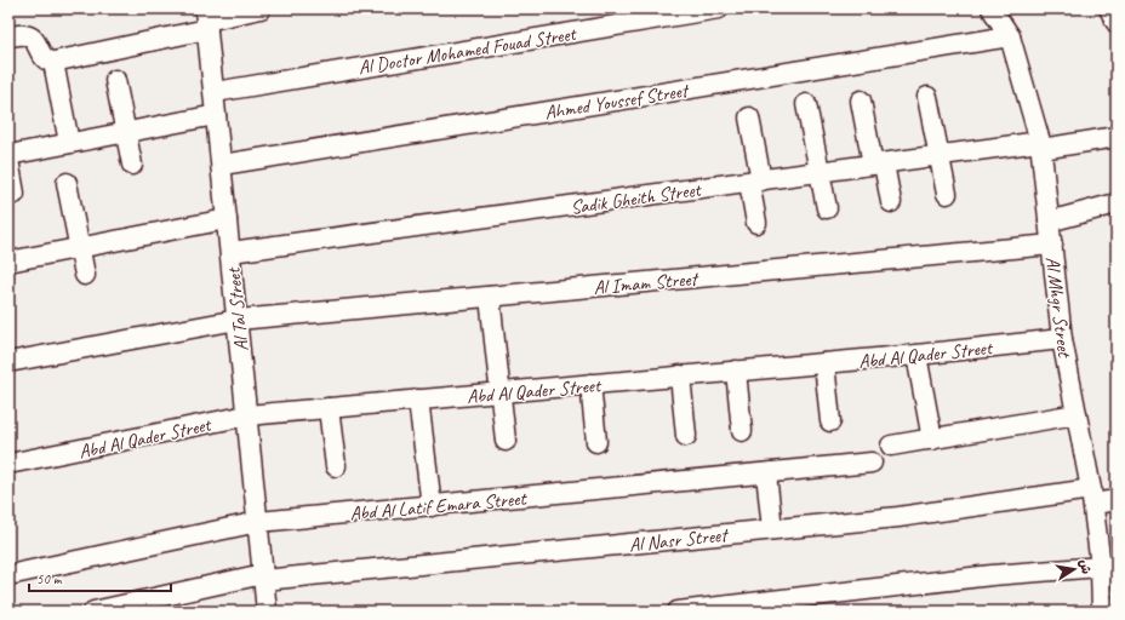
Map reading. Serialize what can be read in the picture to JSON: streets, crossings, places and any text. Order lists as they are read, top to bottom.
{
  "streets": {
    "street": [
      "Al Doctor Mohamed Fouad Street",
      "Ahmed Youssef Street",
      "Sadik Gheith Street",
      "Al Imam Street",
      "Al Mhgr Street",
      "Al Tal Street",
      "Abd Al Qader Street",
      "Abd Al Latif Emara Street",
      "Al Nasr Street"
    ]
  },
  "crossings": [
    ["Al Doctor Mohamed Fouad Street", "Al Tal Street"],
    ["Ahmed Youssef Street", "Al Mhgr Street"],
    ["Ahmed Youssef Street", "Al Tal Street"],
    ["Sadik Gheith Street", "Al Mhgr Street"],
    ["Sadik Gheith Street", "Al Tal Street"],
    ["Al Imam Street", "Al Mhgr Street"],
    ["Al Imam Street", "Al Tal Street"],
    ["Al Mhgr Street", "Abd Al Qader Street"],
    ["Al Mhgr Street", "Al Nasr Street"],
    ["Al Tal Street", "Abd Al Qader Street"],
    ["Al Tal Street", "Abd Al Latif Emara Street"],
    ["Al Tal Street", "Al Nasr Street"]
  ],
  "scale_bar": "50 m",
  "north": "right"
}
